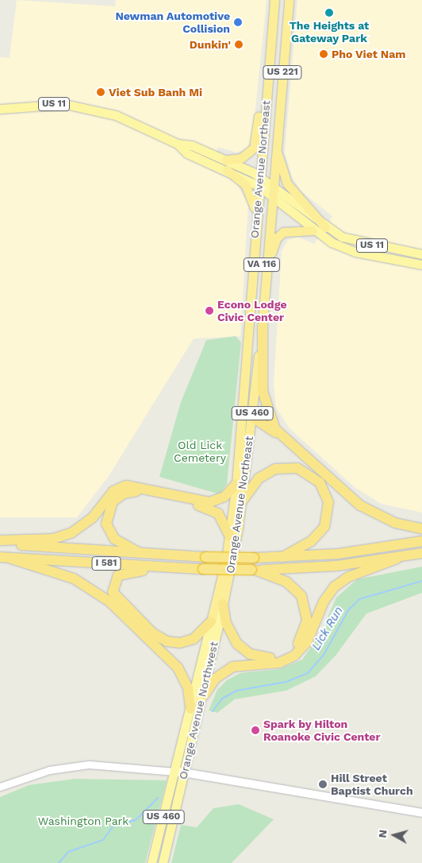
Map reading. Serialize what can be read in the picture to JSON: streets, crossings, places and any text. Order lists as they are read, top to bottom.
{
  "streets": {
    "highway": [
      "US 221",
      "Orange Avenue Northeast",
      "VA 116",
      "US 460",
      "I 581"
    ],
    "main road": ["US 11", "Orange Avenue Northwest"]
  },
  "crossings": [
    ["US 11", "Orange Avenue Northeast"],
    ["US 11", "VA 116"],
    ["Orange Avenue Northeast", "VA 116"],
    ["Orange Avenue Northeast", "Orange Avenue Northwest"]
  ],
  "water": ["Lick Run"],
  "parks": ["Old Lick Cemetery", "Washington Park"],
  "places": [
    "The Heights at Gateway Park",
    "Newman Automotive Collision",
    "Dunkin'",
    "Pho Viet Nam",
    "Viet Sub Banh Mi",
    "Econo Lodge Civic Center",
    "Spark by Hilton Roanoke Civic Center",
    "Hill Street Baptist Church"
  ],
  "north": "left"
}
